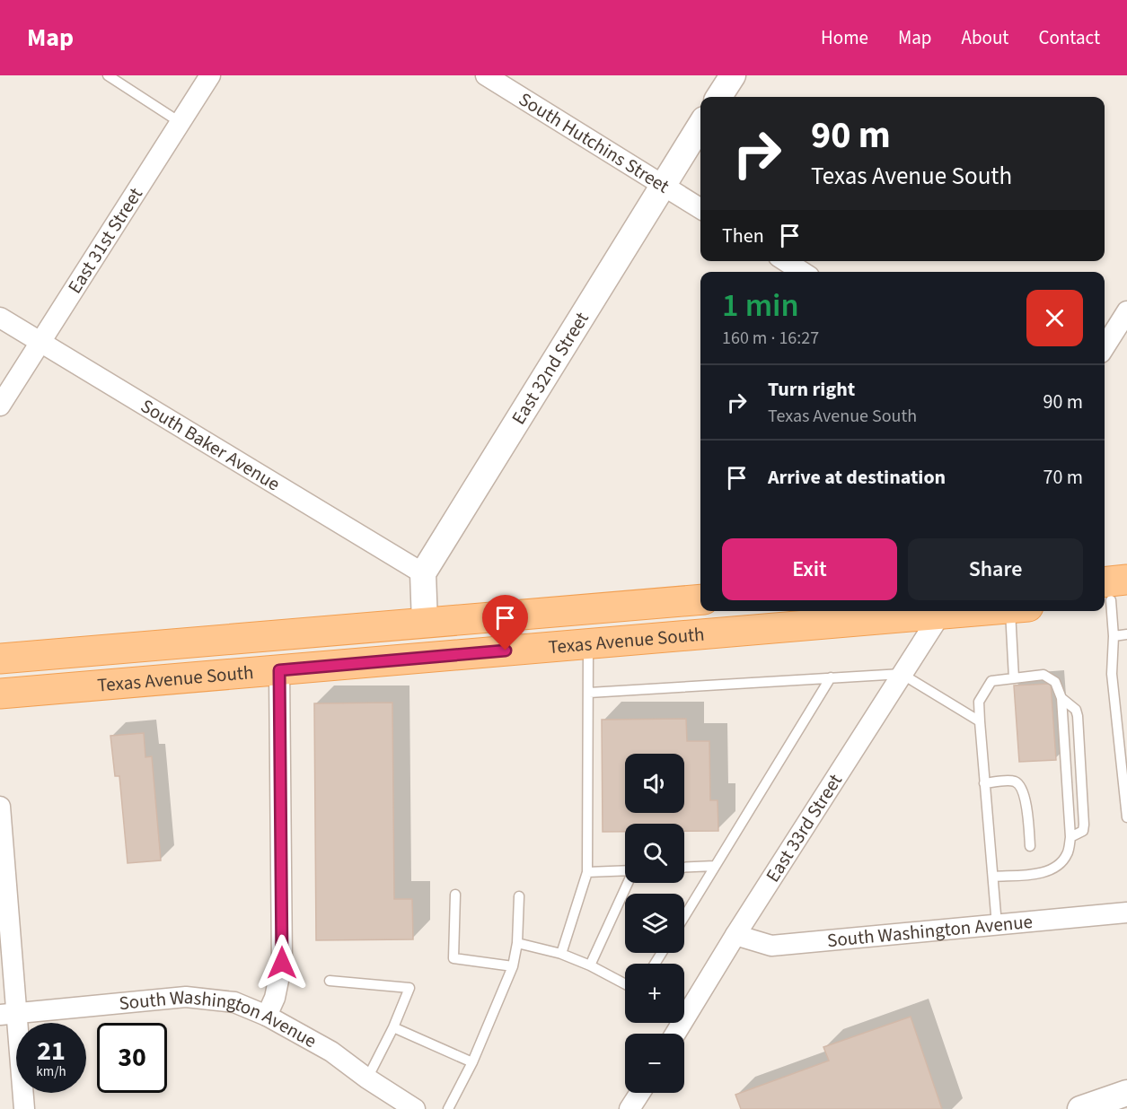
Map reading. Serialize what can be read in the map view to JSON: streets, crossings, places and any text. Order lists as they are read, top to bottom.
{
  "streets": {
    "main road": ["Texas Avenue South"],
    "street": [
      "South Hutchins Street",
      "East 31st Street",
      "East 32nd Street",
      "South Baker Avenue",
      "East 33rd Street",
      "South Washington Avenue"
    ]
  },
  "crossings": [
    ["South Hutchins Street", "East 32nd Street"],
    ["East 31st Street", "South Baker Avenue"],
    ["East 32nd Street", "South Baker Avenue"],
    ["Texas Avenue South", "East 33rd Street"],
    ["East 33rd Street", "South Washington Avenue"]
  ],
  "page": {
    "header": "Map",
    "nav": [
      "Home",
      "Map",
      "About",
      "Contact"
    ],
    "turn": ["90 m", "Texas Avenue South"],
    "then": "Then",
    "heading": ["1 min", "160 m · 16:27"],
    "list": [
      {
        "name": "Turn right",
        "note": "Texas Avenue South",
        "value": "90 m"
      },
      {
        "name": "Arrive at destination",
        "value": "70 m"
      }
    ],
    "buttons": ["Exit", "Share"],
    "map_buttons": ["+", "−"],
    "speed": "21 km/h",
    "limit": "30"
  }
}
